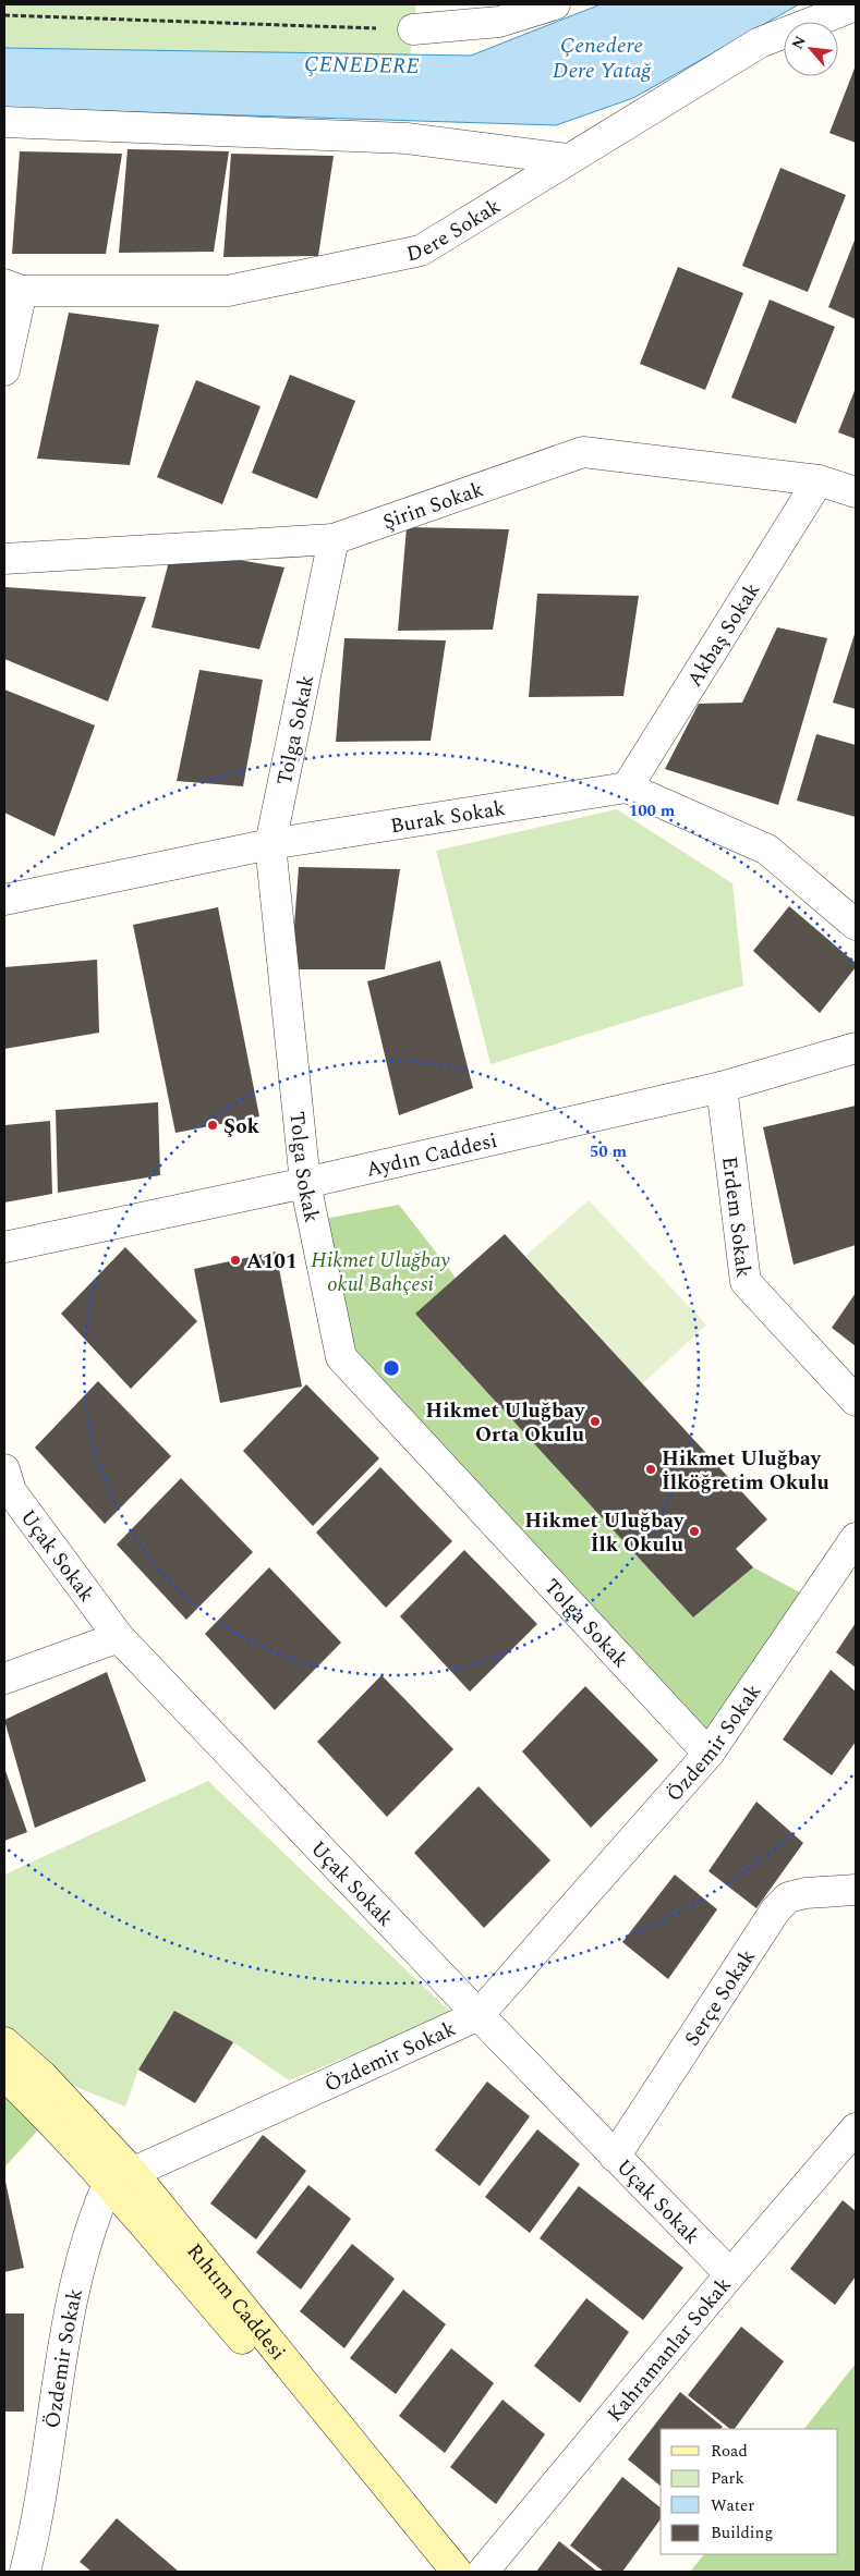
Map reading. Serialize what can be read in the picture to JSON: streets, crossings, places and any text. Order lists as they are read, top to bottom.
{
  "streets": {
    "main road": ["Rıhtım Caddesi"],
    "street": [
      "Dere Sokak",
      "Şirin Sokak",
      "Akbaş Sokak",
      "Tolga Sokak",
      "Burak Sokak",
      "Aydın Caddesi",
      "Erdem Sokak",
      "Uçak Sokak",
      "Özdemir Sokak",
      "Serçe Sokak",
      "Kahramanlar Sokak"
    ]
  },
  "crossings": [
    ["Şirin Sokak", "Akbaş Sokak"],
    ["Şirin Sokak", "Tolga Sokak"],
    ["Akbaş Sokak", "Burak Sokak"],
    ["Tolga Sokak", "Burak Sokak"],
    ["Tolga Sokak", "Aydın Caddesi"],
    ["Tolga Sokak", "Özdemir Sokak"],
    ["Aydın Caddesi", "Erdem Sokak"],
    ["Uçak Sokak", "Özdemir Sokak"],
    ["Uçak Sokak", "Serçe Sokak"],
    ["Uçak Sokak", "Kahramanlar Sokak"],
    ["Özdemir Sokak", "Rıhtım Caddesi"]
  ],
  "water": ["Çenedere Dere Yatağ", "ÇENEDERE"],
  "parks": ["Hikmet Uluğbay okul Bahçesi"],
  "places": [
    "Şok",
    "A101",
    "Hikmet Uluğbay Orta Okulu",
    "Hikmet Uluğbay İlköğretim Okulu",
    "Hikmet Uluğbay İlk Okulu"
  ],
  "legend": [
    "Road",
    "Park",
    "Water",
    "Building"
  ],
  "north": "top left",
  "rings": ["100 m", "50 m"]
}
